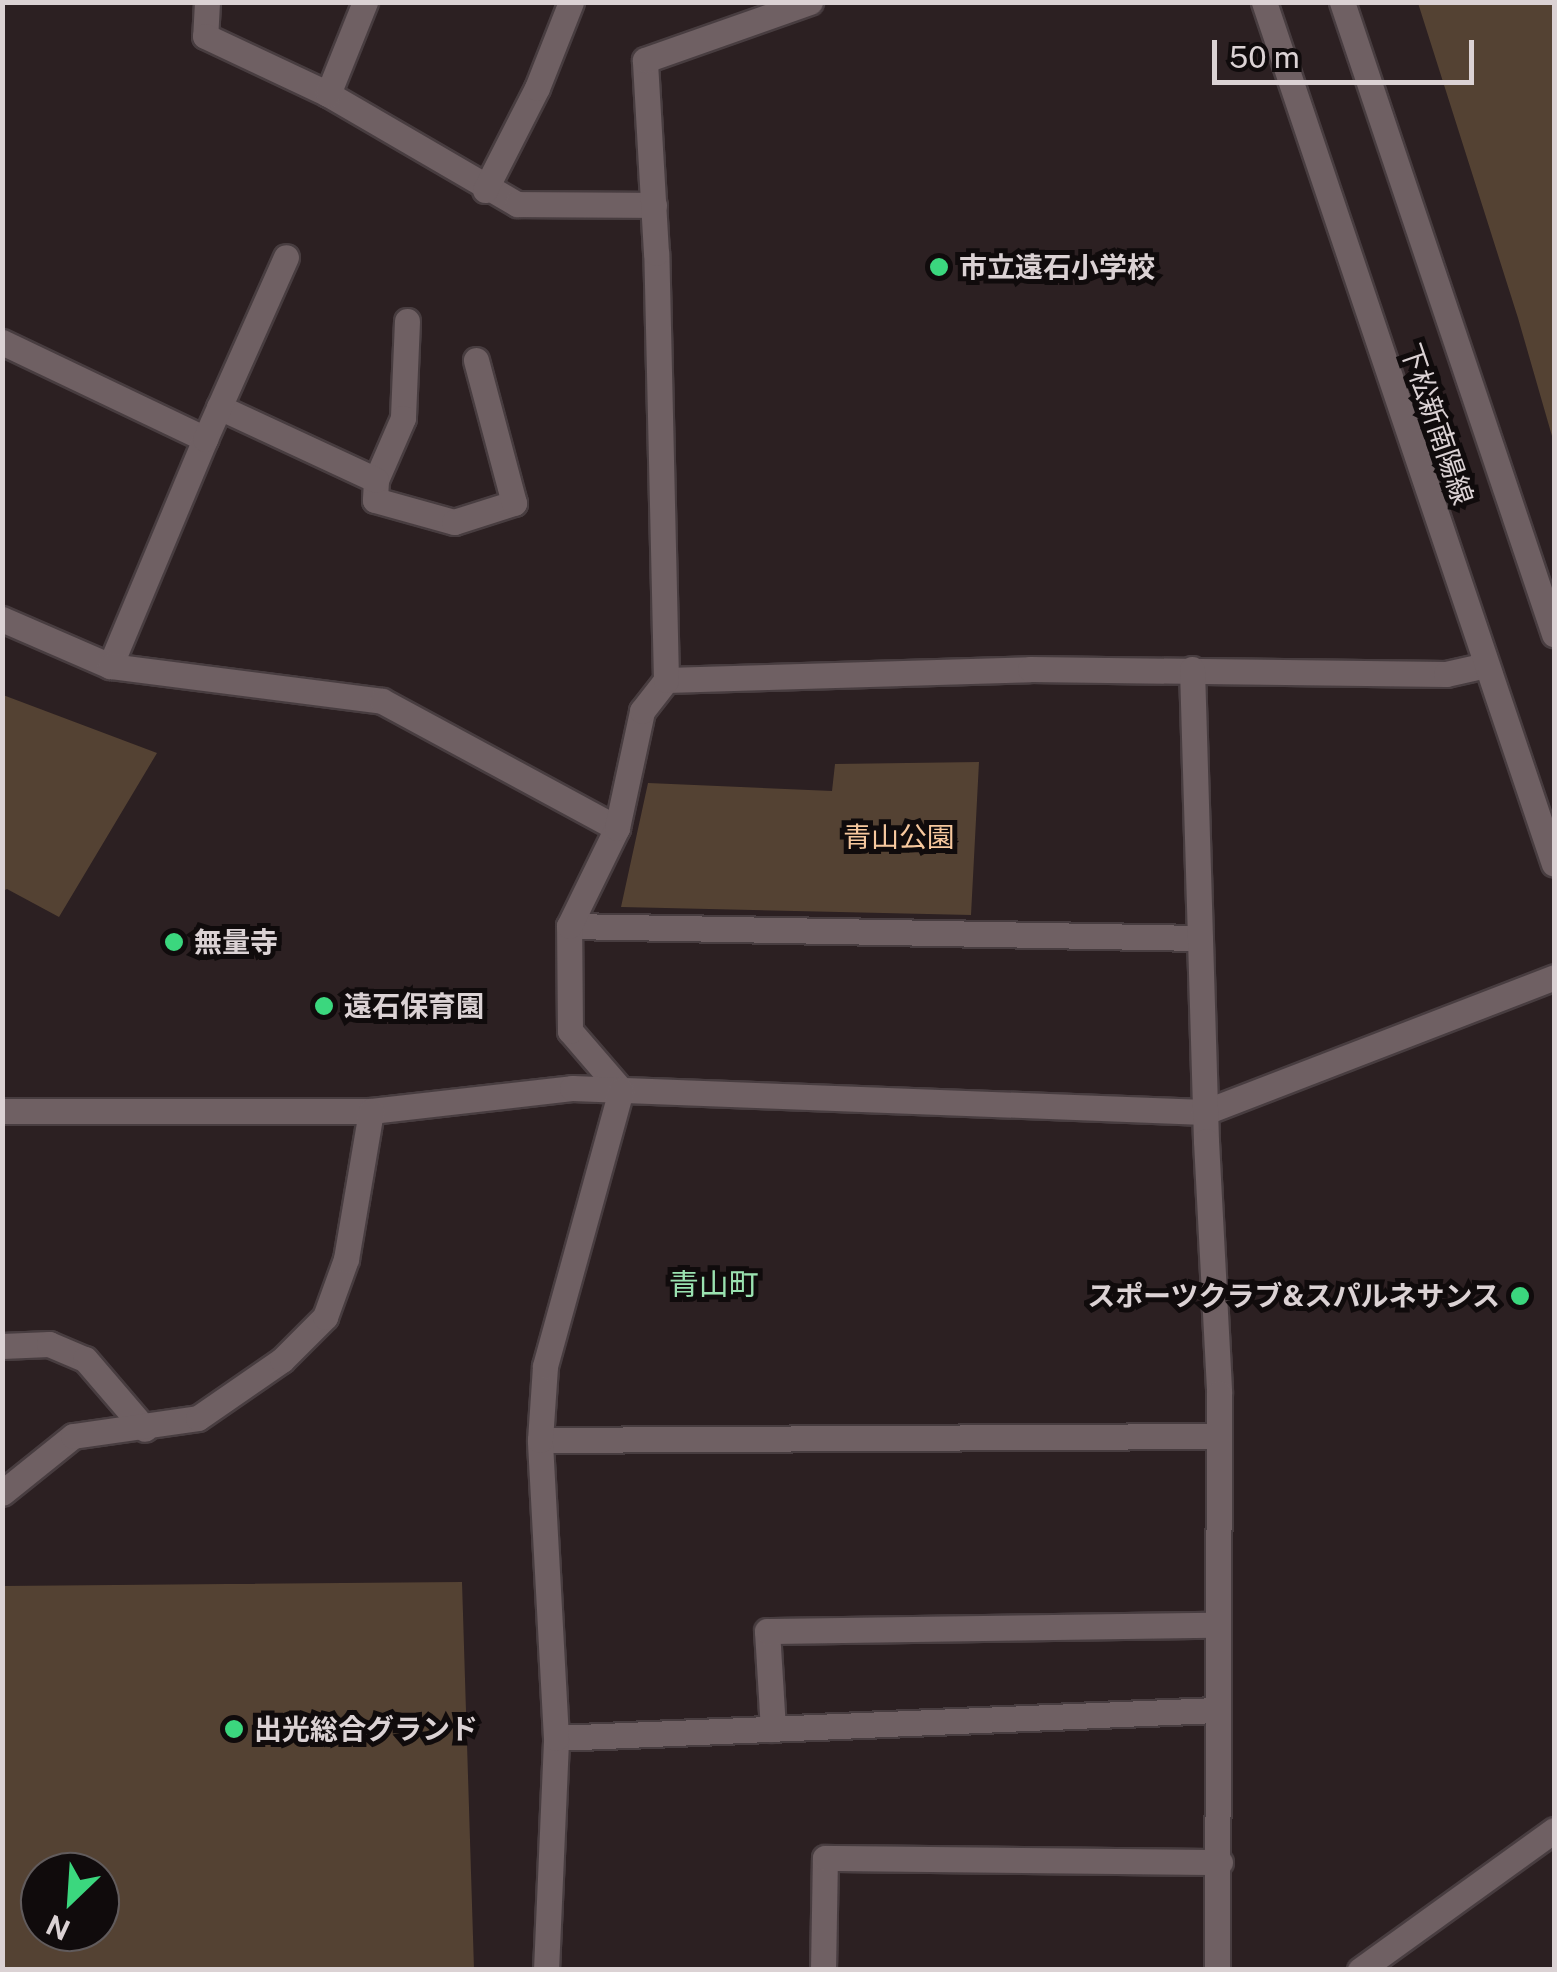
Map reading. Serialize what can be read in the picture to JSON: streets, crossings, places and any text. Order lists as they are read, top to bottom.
{
  "streets": {
    "street": ["下松新南陽線"]
  },
  "districts": ["青山町"],
  "parks": ["青山公園"],
  "places": [
    "市立遠石小学校",
    "無量寺",
    "遠石保育園",
    "スポーツクラブ&スパルネサンス",
    "出光総合グランド"
  ],
  "scale_bar": "50 m",
  "north": "bottom left"
}
